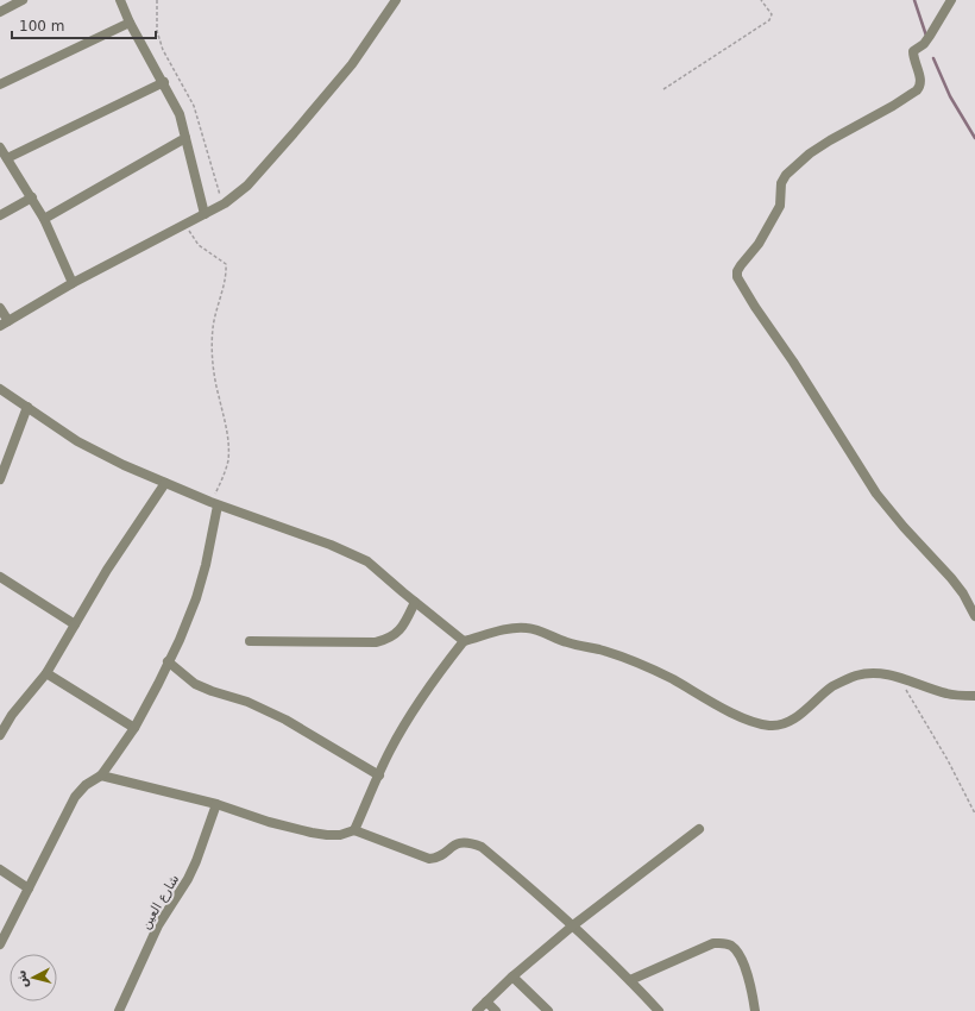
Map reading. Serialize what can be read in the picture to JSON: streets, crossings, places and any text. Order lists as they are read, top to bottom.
{
  "streets": {
    "street": ["شارع العين"]
  },
  "scale_bar": "100 m",
  "north": "left"
}
